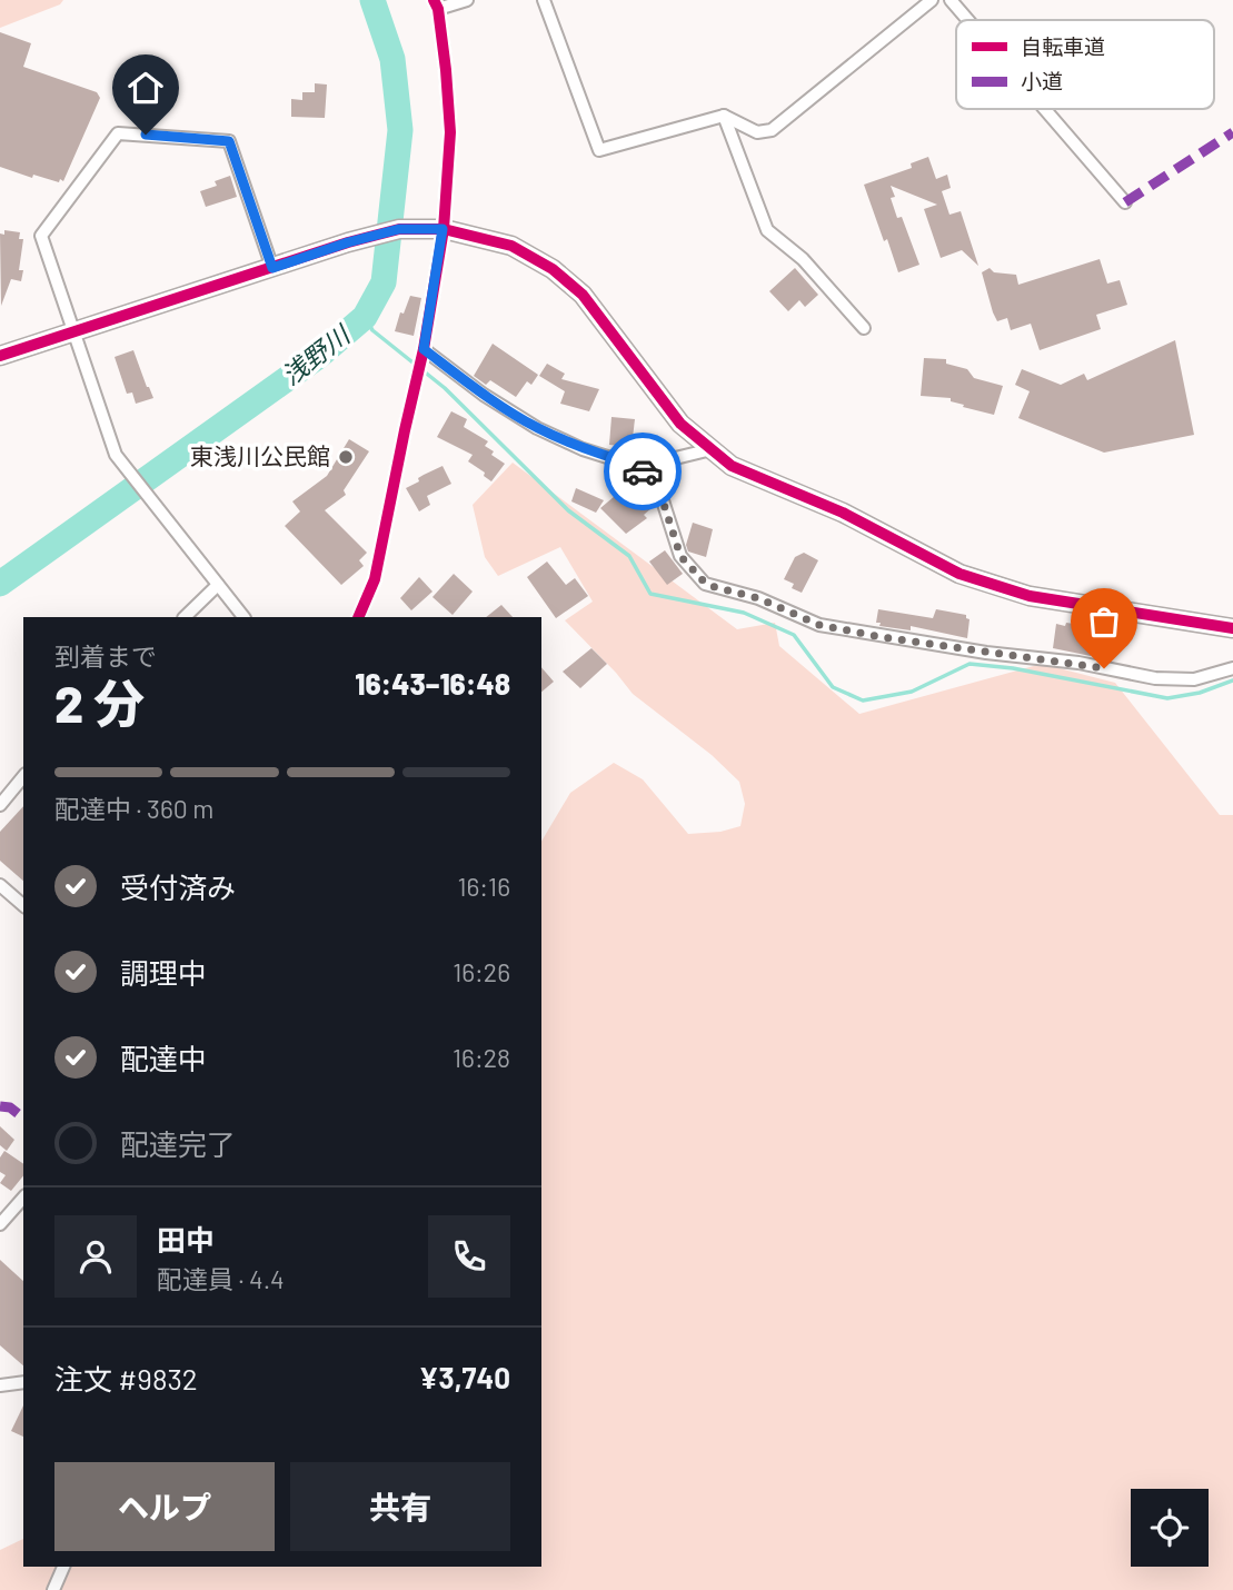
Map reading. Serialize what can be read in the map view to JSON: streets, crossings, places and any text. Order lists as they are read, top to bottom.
{
  "water": ["浅野川"],
  "places": ["東浅川公民館"],
  "legend": ["自転車道", "小道"],
  "page": {
    "heading": ["2 分", "到着まで", "16:43–16:48"],
    "panel": [
      "田中",
      "配達員 · 4.4",
      "注文 #9832",
      "¥3,740"
    ],
    "bar": "配達中 · 360 m",
    "list": [
      ["受付済み", "16:16"],
      ["調理中", "16:26"],
      ["配達中", "16:28"],
      "配達完了"
    ],
    "buttons": ["ヘルプ", "共有"]
  }
}
